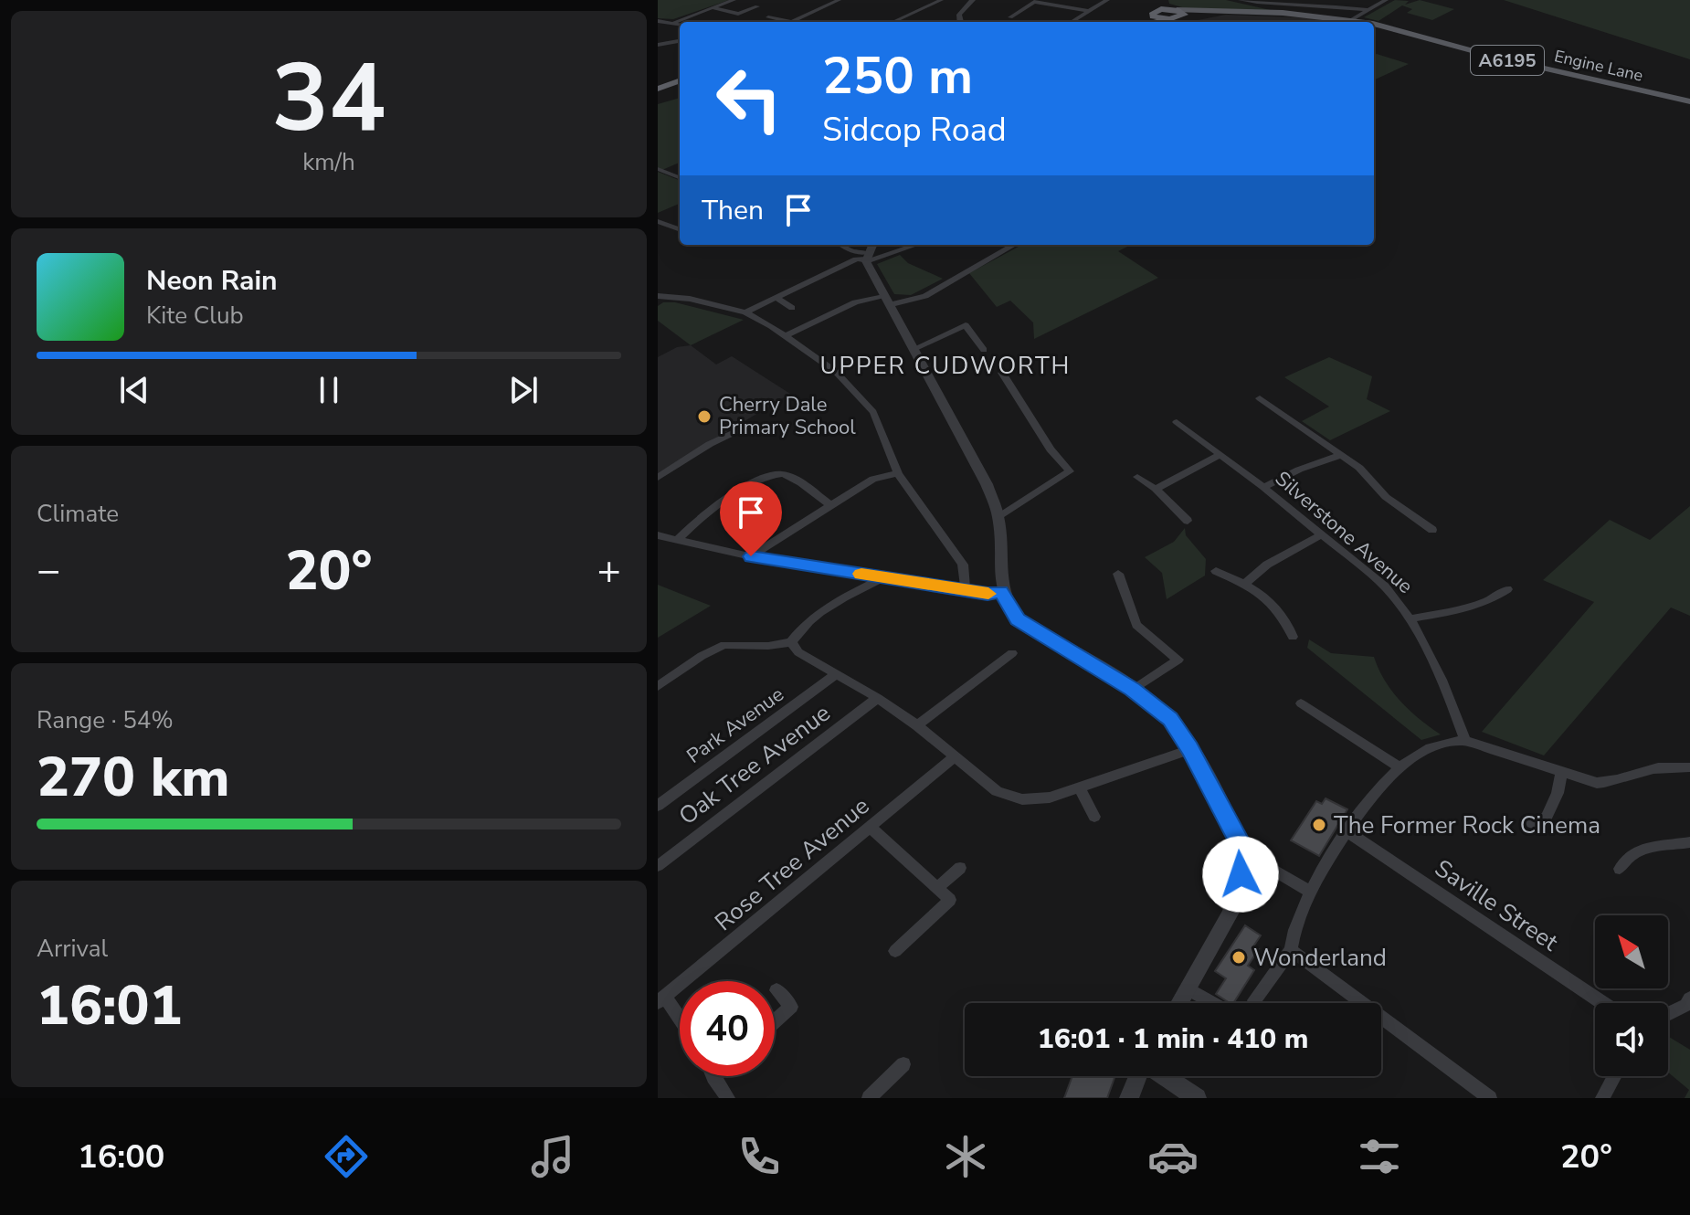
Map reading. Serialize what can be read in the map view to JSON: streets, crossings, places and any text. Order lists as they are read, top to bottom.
{
  "streets": {
    "main road": ["A6195", "Engine Lane"],
    "street": [
      "Silverstone Avenue",
      "Park Avenue",
      "Oak Tree Avenue",
      "Rose Tree Avenue",
      "Saville Street"
    ]
  },
  "districts": ["UPPER CUDWORTH"],
  "places": ["Cherry Dale Primary School", "The Former Rock Cinema", "Wonderland"],
  "north": "top left",
  "page": {
    "tile": [
      ["34", "km/h"],
      "Climate",
      ["Range · 54%", "270 km"],
      ["Arrival", "16:01"]
    ],
    "turn": ["250 m", "Sidcop Road"],
    "then": "Then",
    "song": ["Neon Rain", "Kite Club"],
    "heat": ["−", "20°", "+"],
    "limit": "40",
    "trip": "16:01 · 1 min · 410 m",
    "tabs": ["16:00", "20°"]
  }
}
